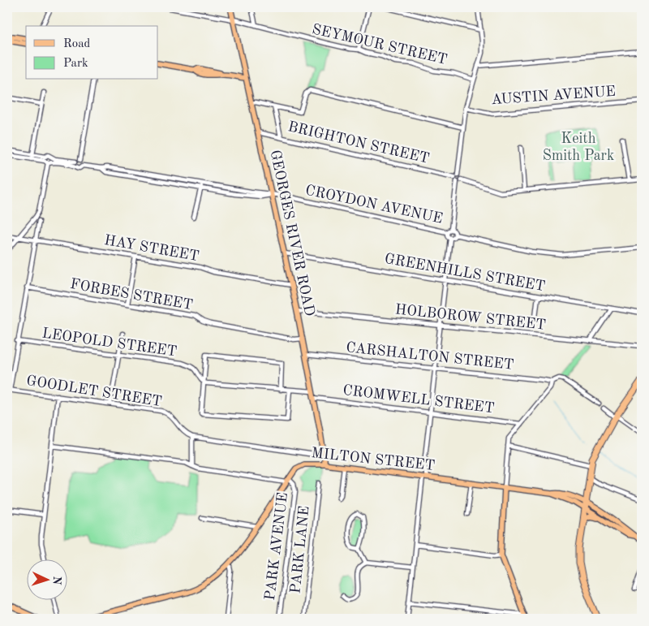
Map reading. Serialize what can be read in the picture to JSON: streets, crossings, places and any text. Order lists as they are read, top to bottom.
{
  "streets": {
    "main road": ["GEORGES RIVER ROAD", "MILTON STREET"],
    "street": [
      "SEYMOUR STREET",
      "AUSTIN AVENUE",
      "BRIGHTON STREET",
      "CROYDON AVENUE",
      "HAY STREET",
      "GREENHILLS STREET",
      "FORBES STREET",
      "HOLBOROW STREET",
      "LEOPOLD STREET",
      "CARSHALTON STREET",
      "GOODLET STREET",
      "CROMWELL STREET",
      "PARK AVENUE",
      "PARK LANE"
    ]
  },
  "crossings": [
    ["SEYMOUR STREET", "GEORGES RIVER ROAD"],
    ["BRIGHTON STREET", "GEORGES RIVER ROAD"],
    ["CROYDON AVENUE", "GEORGES RIVER ROAD"],
    ["GEORGES RIVER ROAD", "HAY STREET"],
    ["GEORGES RIVER ROAD", "GREENHILLS STREET"],
    ["GEORGES RIVER ROAD", "FORBES STREET"],
    ["GEORGES RIVER ROAD", "HOLBOROW STREET"],
    ["GEORGES RIVER ROAD", "CARSHALTON STREET"],
    ["GEORGES RIVER ROAD", "CROMWELL STREET"],
    ["GEORGES RIVER ROAD", "MILTON STREET"],
    ["MILTON STREET", "PARK AVENUE"]
  ],
  "parks": ["Keith Smith Park"],
  "legend": ["Road", "Park"],
  "north": "right"
}
